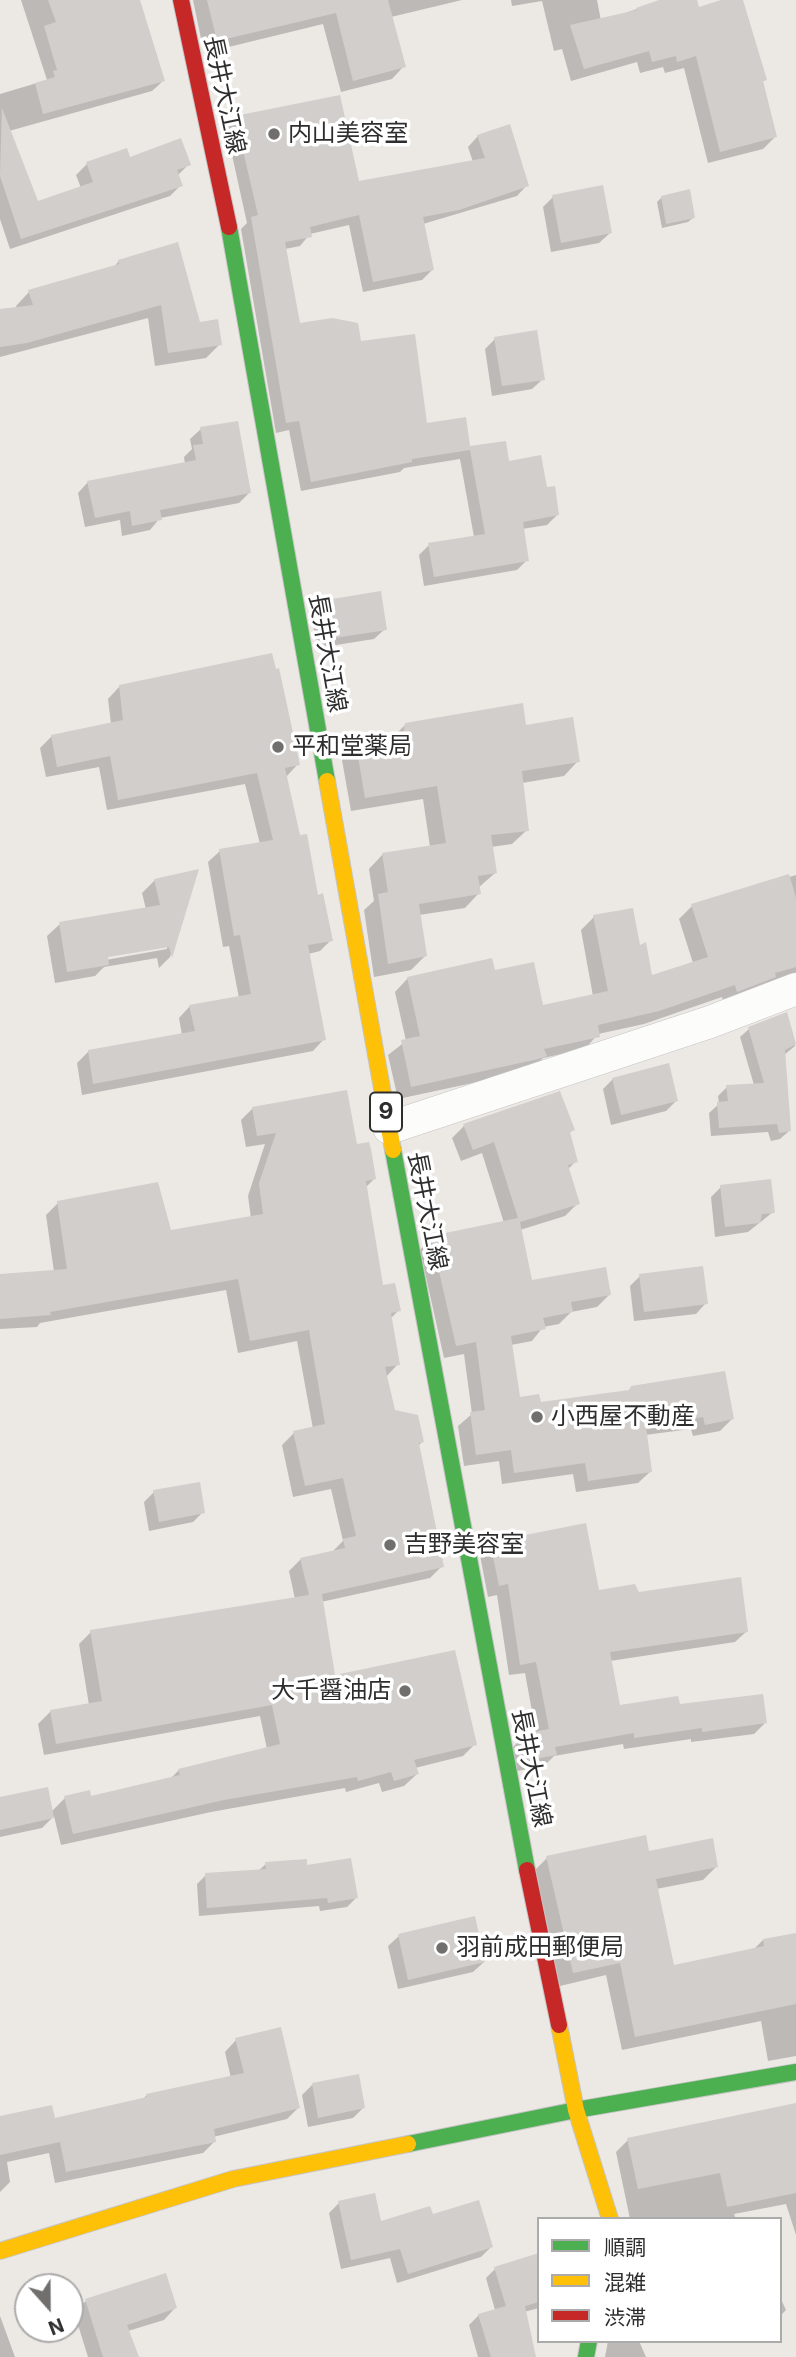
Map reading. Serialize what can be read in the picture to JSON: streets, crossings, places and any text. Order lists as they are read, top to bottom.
{
  "streets": {
    "main road": ["長井大江線", "9"]
  },
  "places": [
    "内山美容室",
    "平和堂薬局",
    "小西屋不動産",
    "吉野美容室",
    "大千醤油店",
    "羽前成田郵便局"
  ],
  "legend": ["順調", "混雑", "渋滞"],
  "north": "bottom"
}
